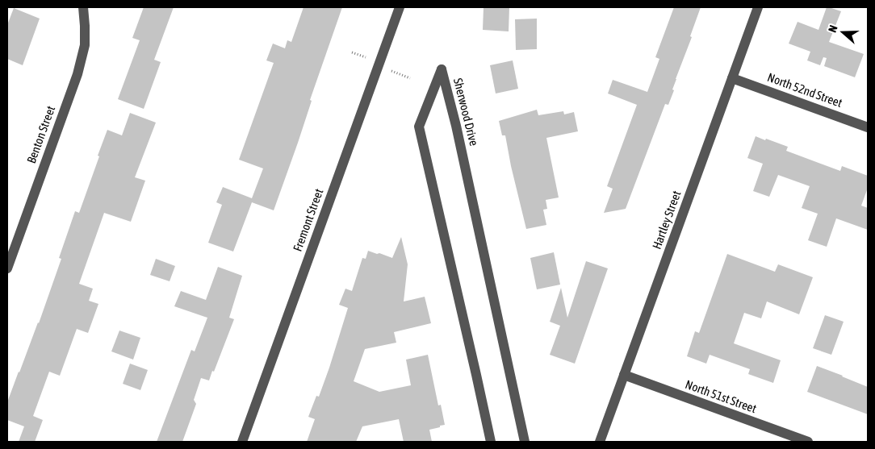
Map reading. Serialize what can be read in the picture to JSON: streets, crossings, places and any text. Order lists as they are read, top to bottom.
{
  "streets": {
    "street": [
      "North 52nd Street",
      "Sherwood Drive",
      "Benton Street",
      "Fremont Street",
      "Hartley Street",
      "North 51st Street"
    ]
  },
  "crossings": [
    ["North 52nd Street", "Hartley Street"],
    ["Hartley Street", "North 51st Street"]
  ],
  "north": "left"
}
